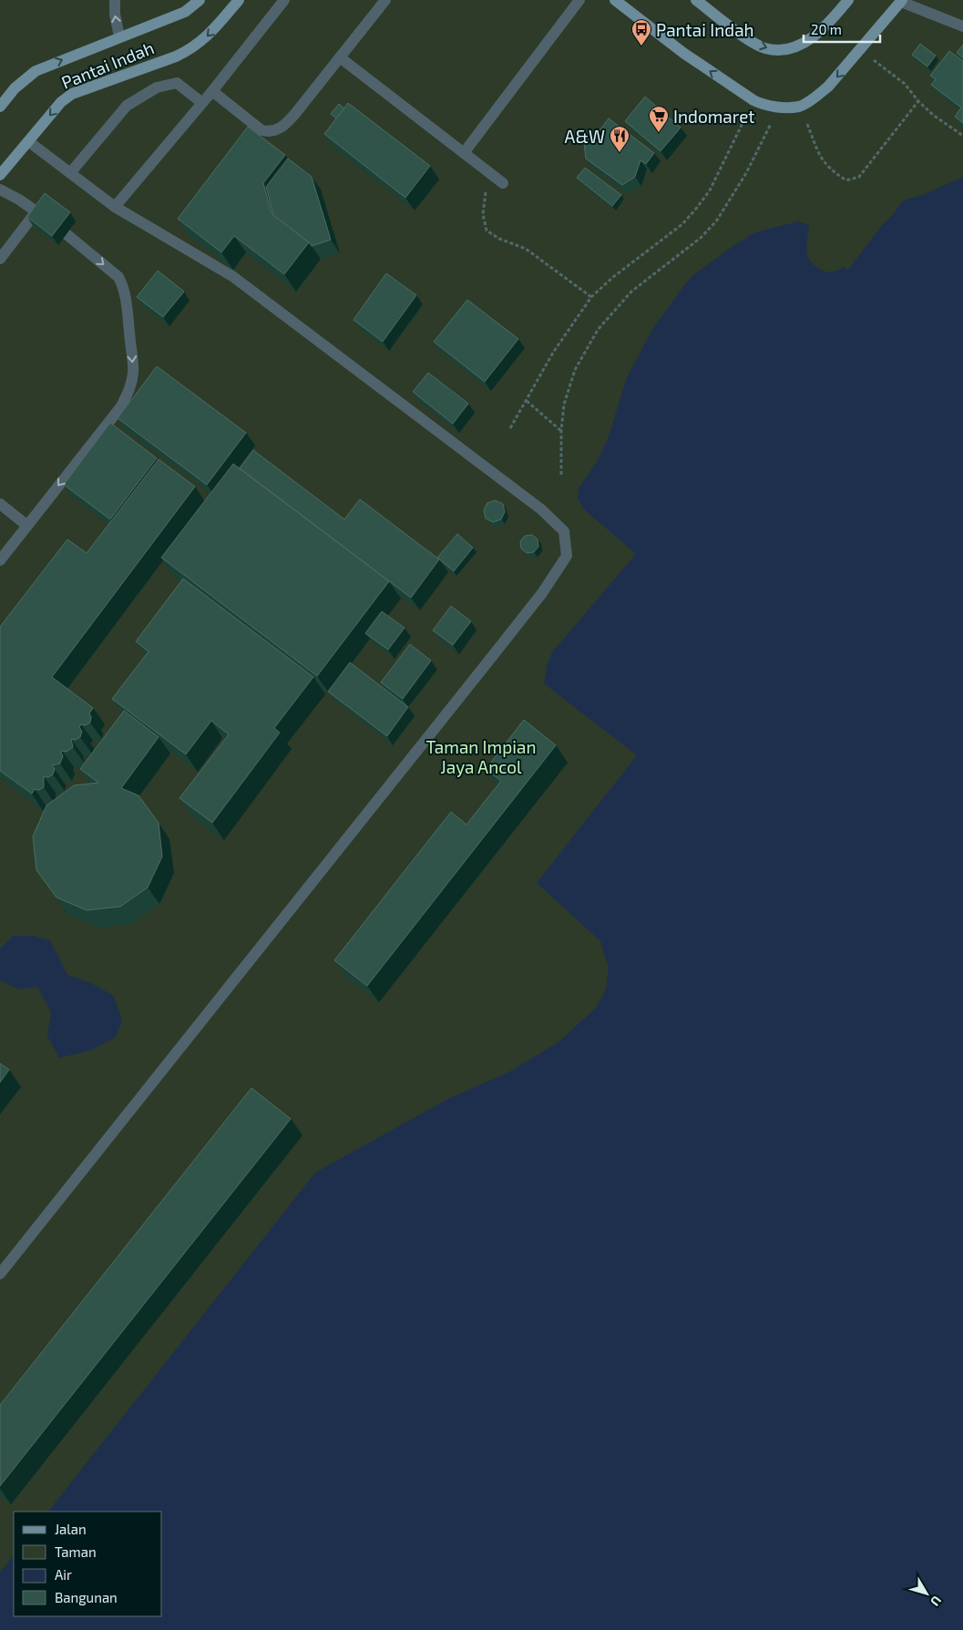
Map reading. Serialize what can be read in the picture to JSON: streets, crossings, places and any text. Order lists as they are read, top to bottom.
{
  "streets": {
    "street": ["Pantai Indah"]
  },
  "parks": ["Taman Impian Jaya Ancol"],
  "places": {
    "bus stop": ["Pantai Indah"],
    "supermarket": ["Indomaret"],
    "restaurant": ["A&W"]
  },
  "legend": [
    "Jalan",
    "Taman",
    "Air",
    "Bangunan"
  ],
  "scale_bar": "20 m",
  "north": "bottom right"
}
